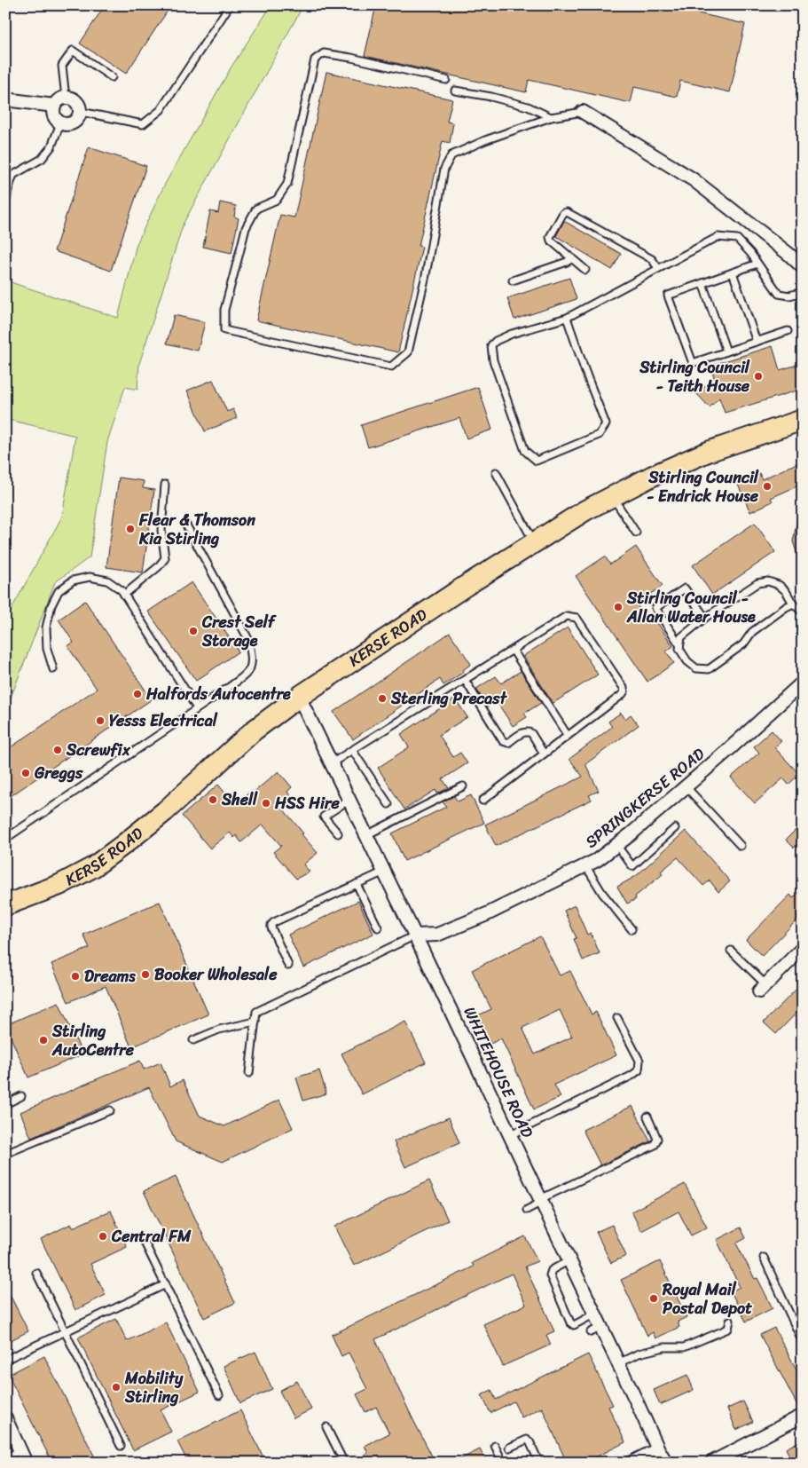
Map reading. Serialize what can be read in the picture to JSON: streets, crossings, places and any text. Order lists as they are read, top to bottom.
{
  "streets": {
    "main road": ["KERSE ROAD"],
    "street": ["SPRINGKERSE ROAD", "WHITEHOUSE ROAD"]
  },
  "crossings": [
    ["KERSE ROAD", "WHITEHOUSE ROAD"],
    ["SPRINGKERSE ROAD", "WHITEHOUSE ROAD"]
  ],
  "places": [
    "Stirling Council - Teith House",
    "Stirling Council - Endrick House",
    "Flear & Thomson Kia Stirling",
    "Stirling Council - Allan Water House",
    "Crest Self Storage",
    "Halfords Autocentre",
    "Sterling Precast",
    "Yesss Electrical",
    "Screwfix",
    "Greggs",
    "Shell",
    "HSS Hire",
    "Booker Wholesale",
    "Dreams",
    "Stirling AutoCentre",
    "Central FM",
    "Royal Mail Postal Depot",
    "Mobility Stirling"
  ]
}
